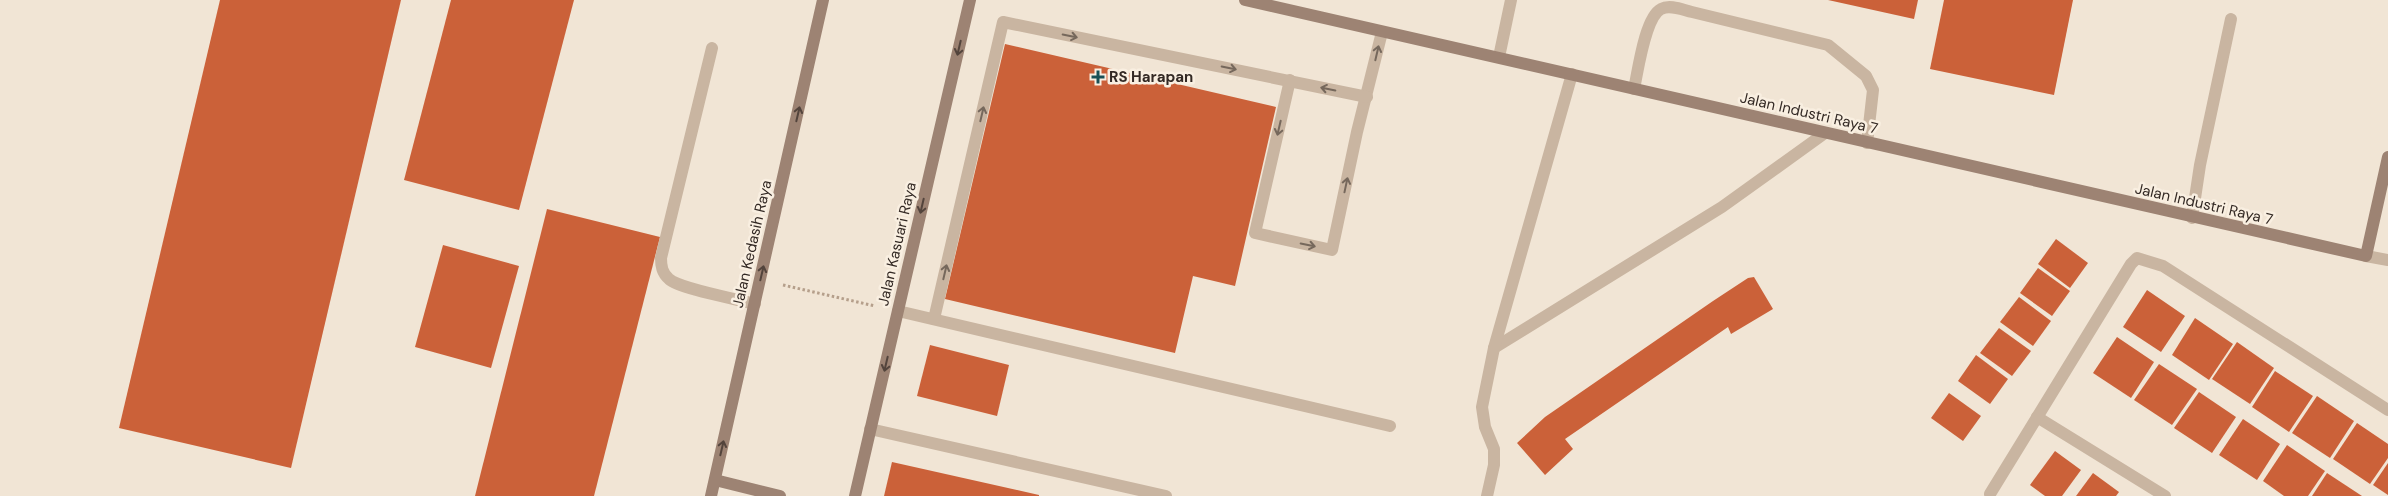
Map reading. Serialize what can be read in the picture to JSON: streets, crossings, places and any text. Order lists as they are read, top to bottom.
{
  "streets": {
    "street": ["Jalan Industri Raya 7", "Jalan Kedasih Raya", "Jalan Kasuari Raya"]
  },
  "one_way": ["Jalan Kedasih Raya", "Jalan Kasuari Raya"],
  "places": {
    "health": ["RS Harapan"]
  }
}
